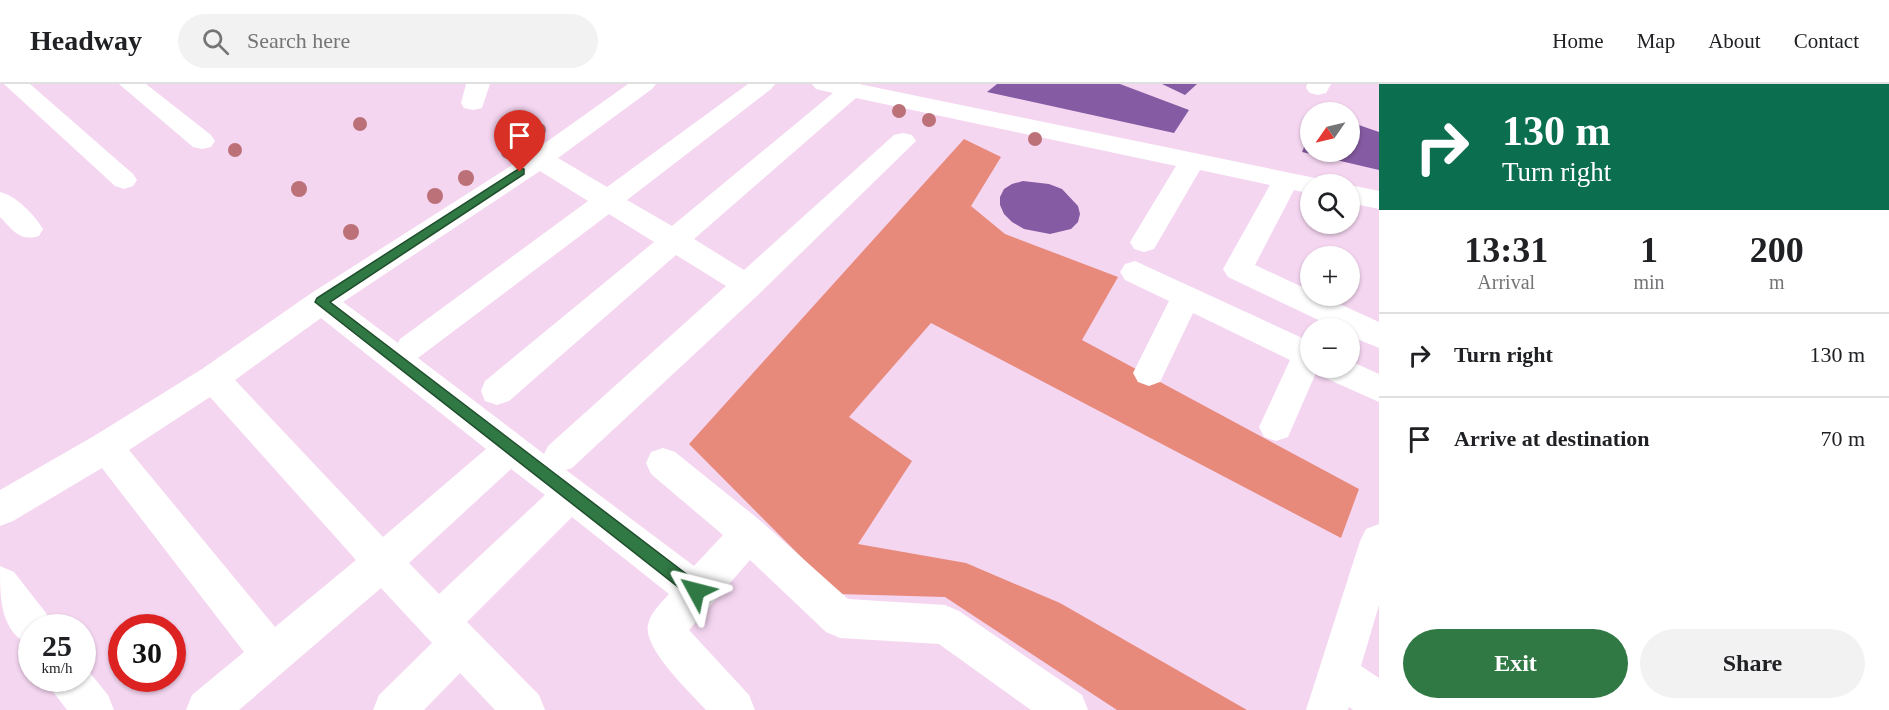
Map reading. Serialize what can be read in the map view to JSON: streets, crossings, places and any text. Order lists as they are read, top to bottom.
{
  "north": "bottom left",
  "page": {
    "header": "Headway",
    "search": "Search here",
    "nav": [
      "Home",
      "Map",
      "About",
      "Contact"
    ],
    "turn": ["130 m", "Turn right"],
    "map_buttons": ["+", "−"],
    "eta": [
      "13:31",
      "Arrival",
      "1",
      "min",
      "200",
      "m"
    ],
    "list": [
      {
        "name": "Turn right",
        "value": "130 m"
      },
      {
        "name": "Arrive at destination",
        "value": "70 m"
      }
    ],
    "speed": "25 km/h",
    "limit": "30",
    "buttons": ["Exit", "Share"]
  }
}
